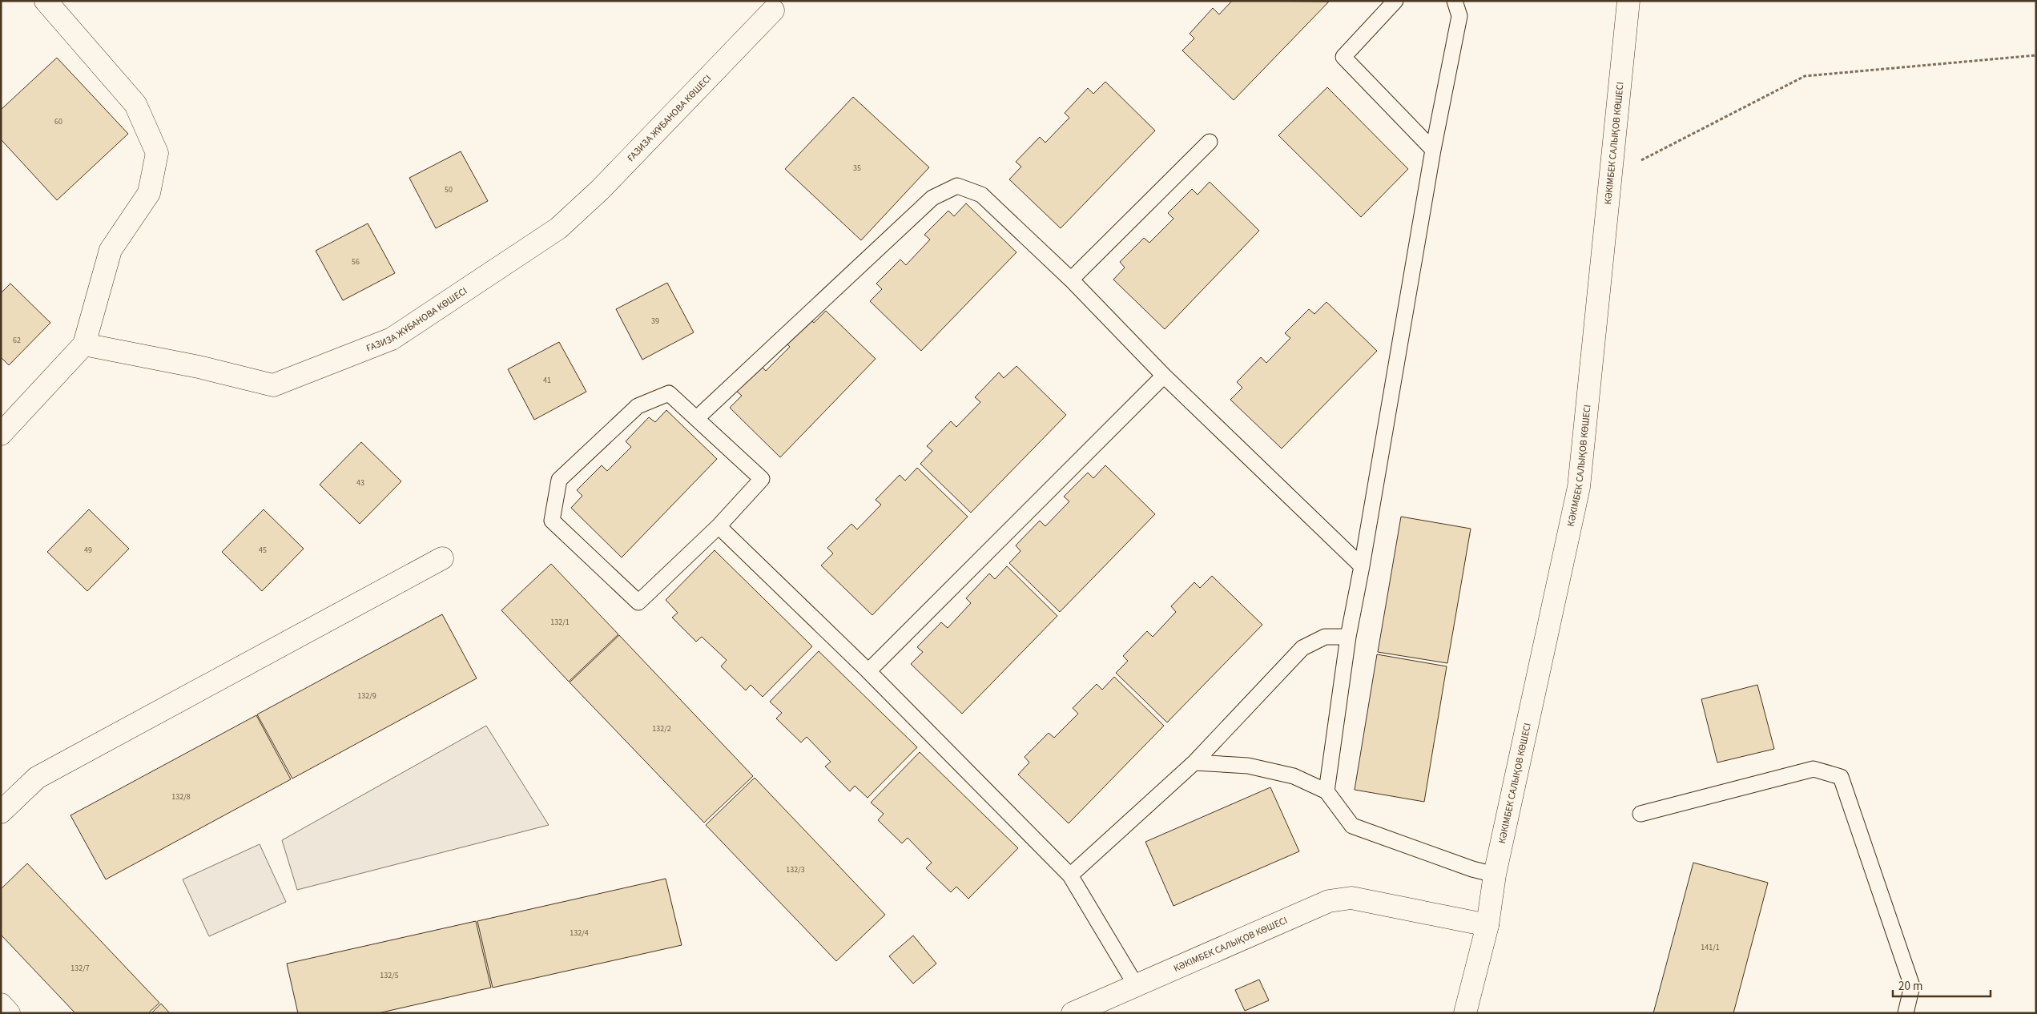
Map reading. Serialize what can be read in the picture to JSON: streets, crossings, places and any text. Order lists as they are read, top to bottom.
{
  "streets": {
    "street": ["ҒАЗИЗА ЖҰБАНОВА КӨШЕСІ", "КӘКІМБЕК САЛЫҚОВ КӨШЕСІ"]
  },
  "house_numbers": [
    "60",
    "35",
    "50",
    "56",
    "39",
    "62",
    "41",
    "43",
    "49",
    "45",
    "132/1",
    "132/9",
    "132/2",
    "132/8",
    "132/3",
    "132/4",
    "141/1",
    "132/7",
    "132/5"
  ],
  "scale_bar": "20 m"
}
